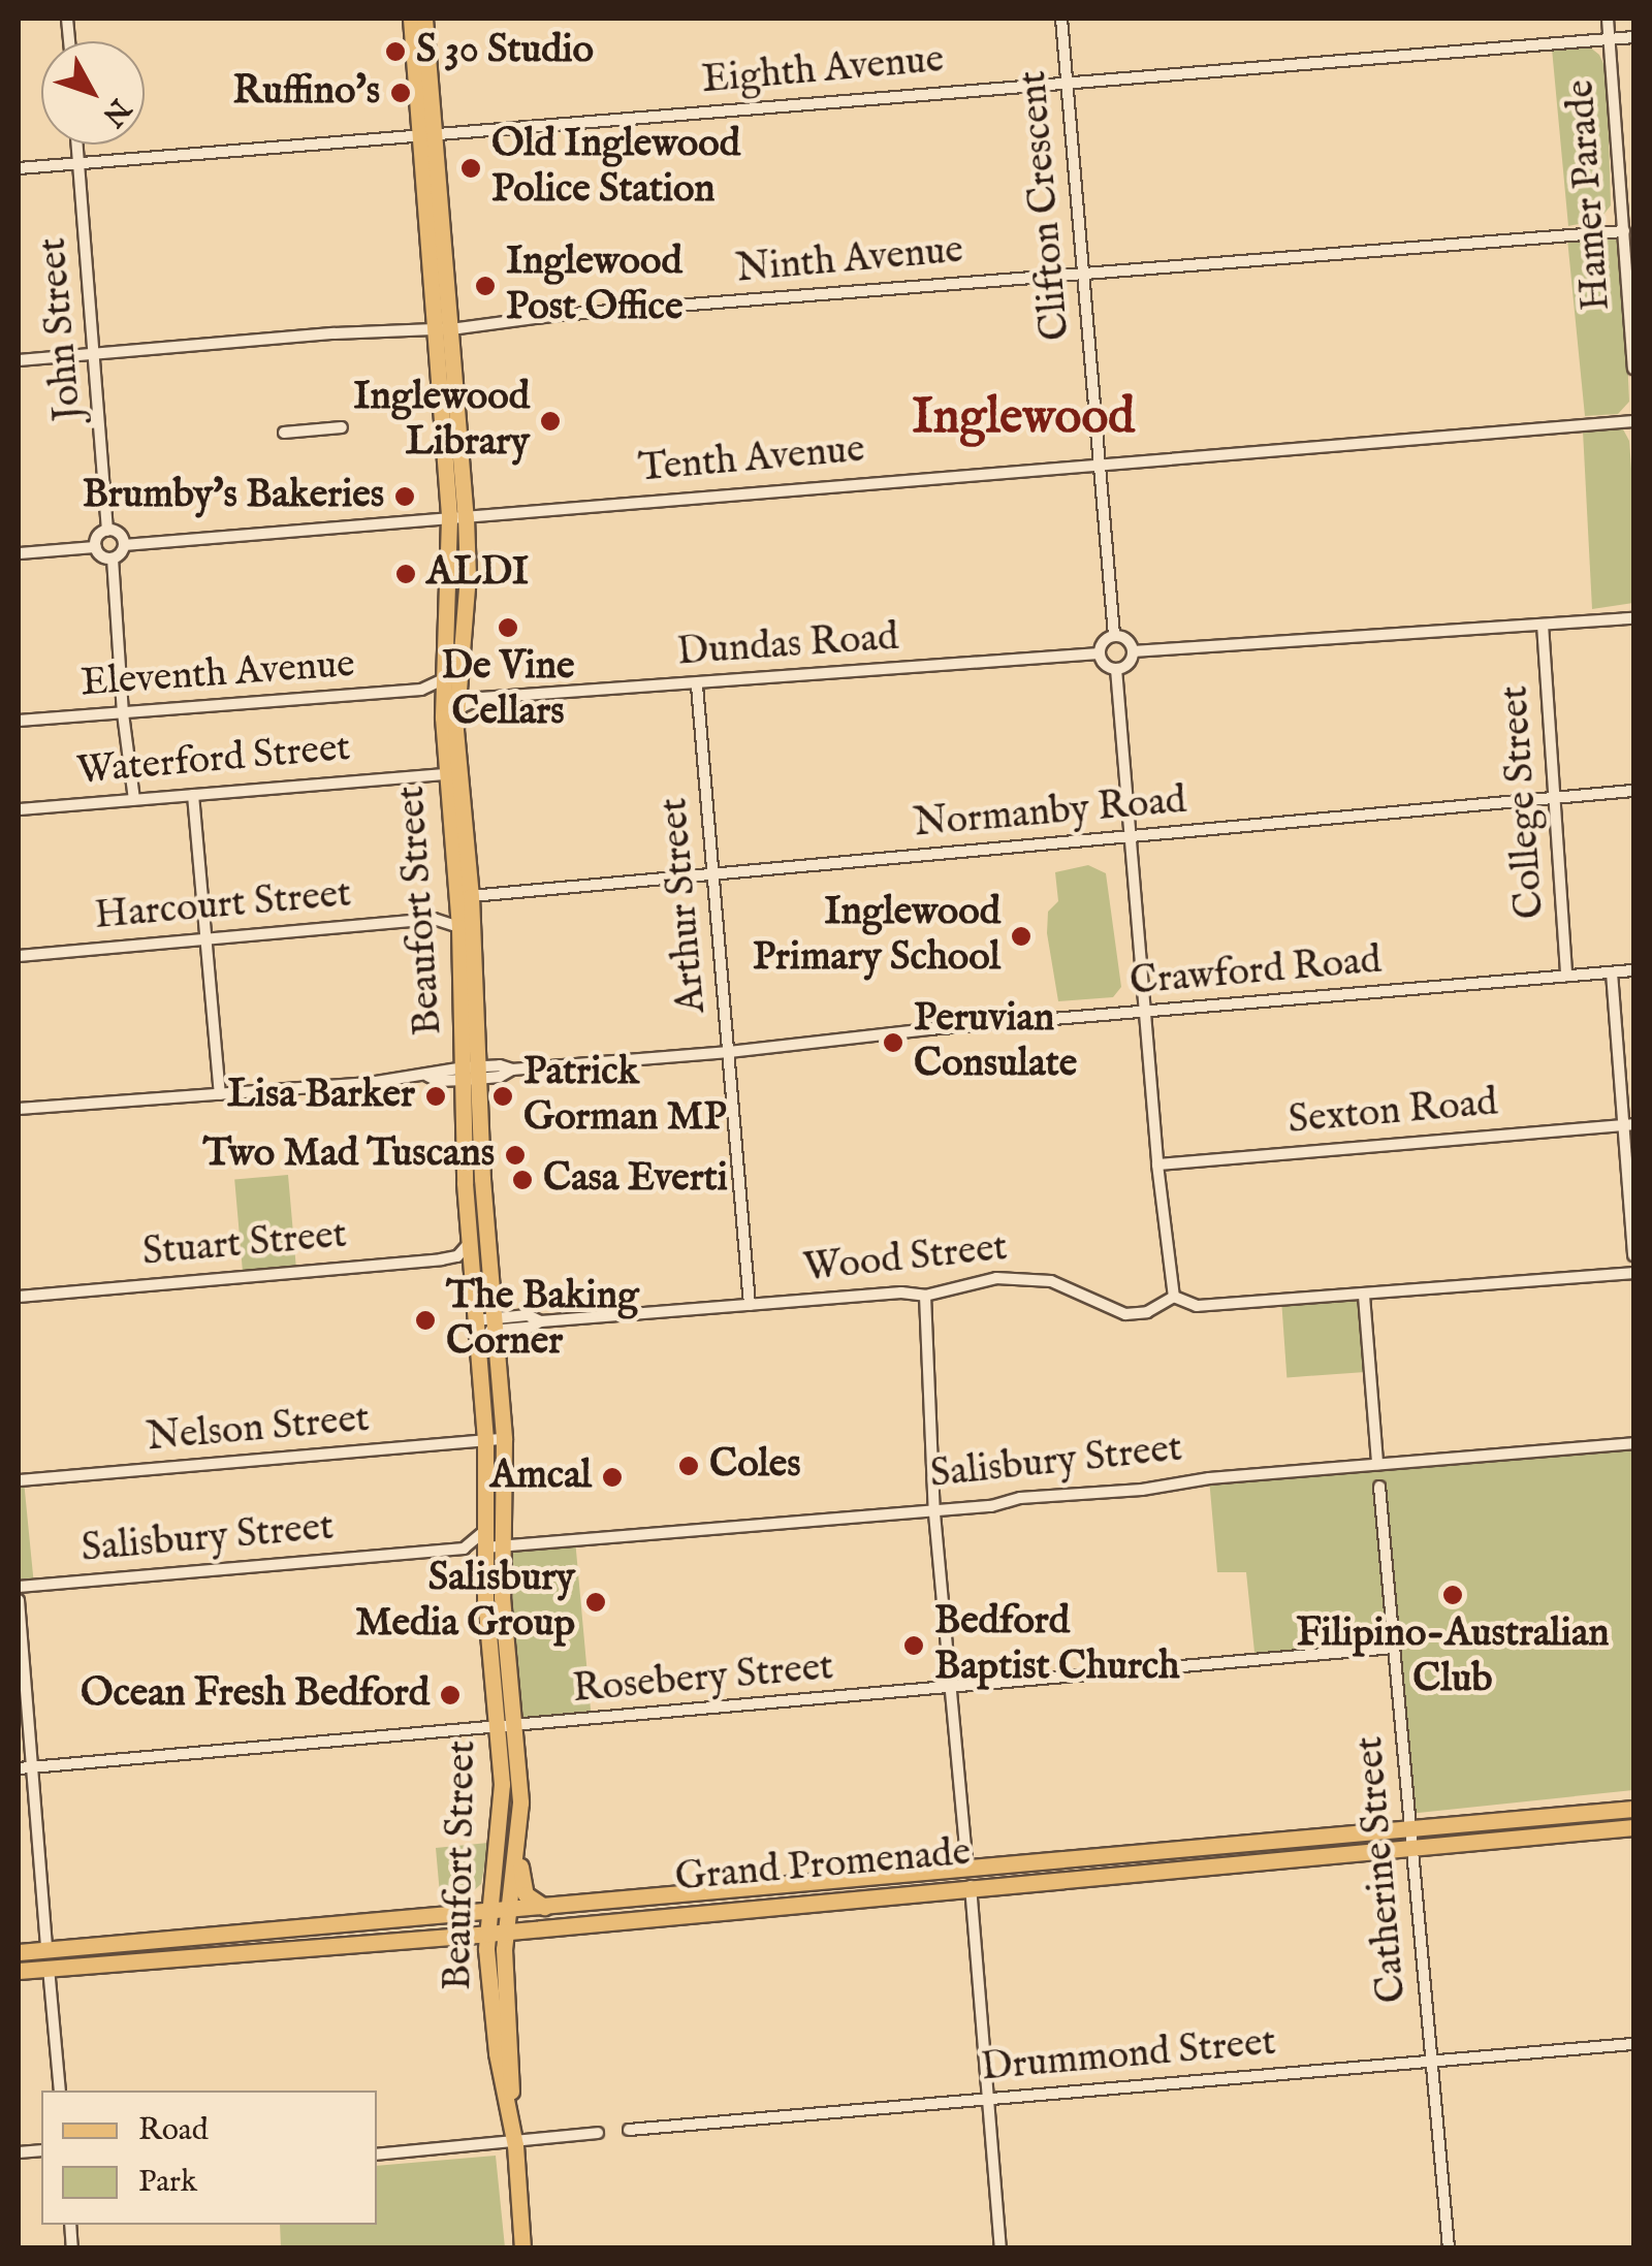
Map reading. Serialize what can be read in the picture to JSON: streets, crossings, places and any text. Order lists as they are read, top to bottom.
{
  "streets": {
    "main road": ["Beaufort Street", "Grand Promenade"],
    "street": [
      "Eighth Avenue",
      "Hamer Parade",
      "Clifton Crescent",
      "Ninth Avenue",
      "John Street",
      "Tenth Avenue",
      "Dundas Road",
      "Eleventh Avenue",
      "Waterford Street",
      "College Street",
      "Normanby Road",
      "Arthur Street",
      "Harcourt Street",
      "Crawford Road",
      "Sexton Road",
      "Stuart Street",
      "Wood Street",
      "Nelson Street",
      "Salisbury Street",
      "Rosebery Street",
      "Catherine Street",
      "Drummond Street"
    ]
  },
  "crossings": [
    ["Eighth Avenue", "Hamer Parade"],
    ["Eighth Avenue", "Clifton Crescent"],
    ["Eighth Avenue", "John Street"],
    ["Eighth Avenue", "Beaufort Street"],
    ["Hamer Parade", "Ninth Avenue"],
    ["Clifton Crescent", "Ninth Avenue"],
    ["Clifton Crescent", "Tenth Avenue"],
    ["Clifton Crescent", "Dundas Road"],
    ["Ninth Avenue", "John Street"],
    ["Ninth Avenue", "Beaufort Street"],
    ["John Street", "Tenth Avenue"],
    ["Tenth Avenue", "Beaufort Street"],
    ["Dundas Road", "Arthur Street"],
    ["Dundas Road", "Beaufort Street"],
    ["Eleventh Avenue", "Beaufort Street"],
    ["Waterford Street", "Beaufort Street"],
    ["College Street", "Normanby Road"],
    ["College Street", "Crawford Road"],
    ["Normanby Road", "Arthur Street"],
    ["Normanby Road", "Harcourt Street"],
    ["Normanby Road", "Beaufort Street"],
    ["Arthur Street", "Crawford Road"],
    ["Arthur Street", "Wood Street"],
    ["Harcourt Street", "Beaufort Street"],
    ["Beaufort Street", "Crawford Road"],
    ["Beaufort Street", "Stuart Street"],
    ["Beaufort Street", "Wood Street"],
    ["Beaufort Street", "Nelson Street"],
    ["Beaufort Street", "Salisbury Street"],
    ["Beaufort Street", "Rosebery Street"],
    ["Beaufort Street", "Grand Promenade"],
    ["Rosebery Street", "Catherine Street"],
    ["Grand Promenade", "Catherine Street"],
    ["Catherine Street", "Drummond Street"]
  ],
  "districts": ["Inglewood"],
  "places": [
    "S 30 Studio",
    "Ruffino's",
    "Old Inglewood Police Station",
    "Inglewood Post Office",
    "Inglewood Library",
    "Brumby's Bakeries",
    "ALDI",
    "De Vine Cellars",
    "Inglewood Primary School",
    "Peruvian Consulate",
    "Lisa Barker",
    "Patrick Gorman MP",
    "Two Mad Tuscans",
    "Casa Everti",
    "The Baking Corner",
    "Coles",
    "Amcal",
    "Filipino-Australian Club",
    "Salisbury Media Group",
    "Bedford Baptist Church",
    "Ocean Fresh Bedford"
  ],
  "legend": ["Road", "Park"],
  "north": "bottom right"
}
